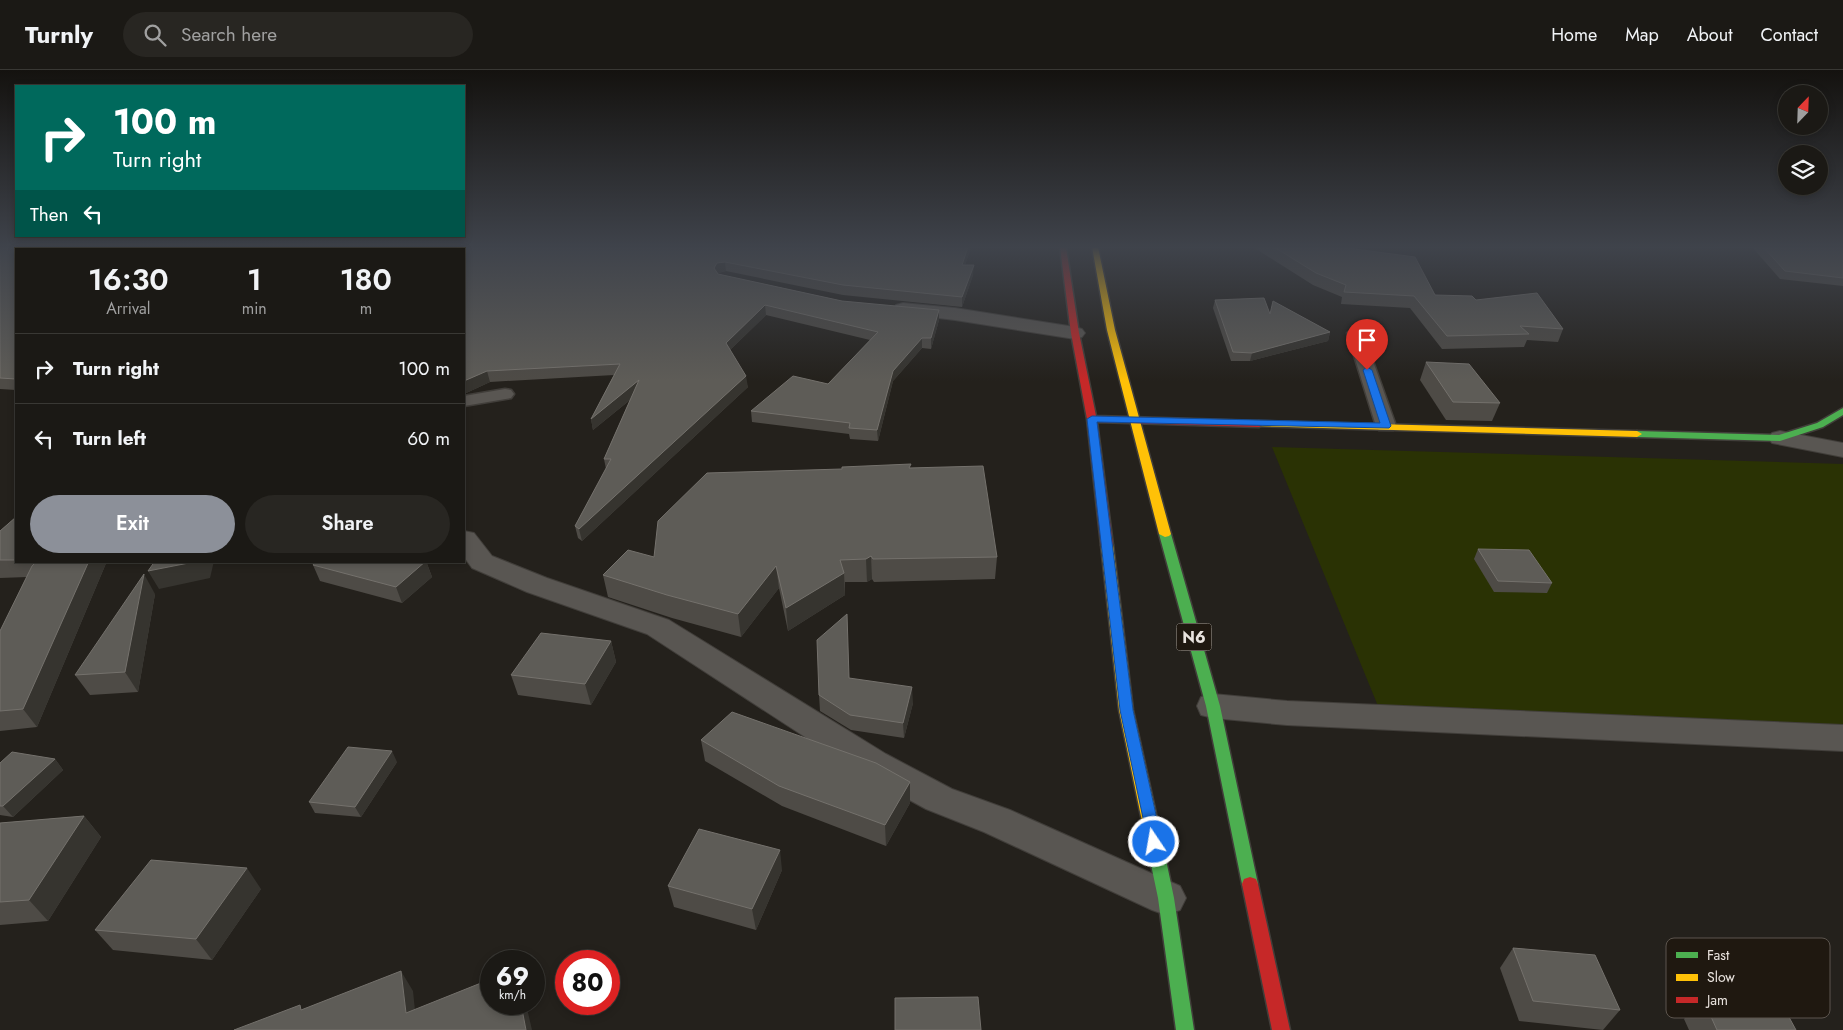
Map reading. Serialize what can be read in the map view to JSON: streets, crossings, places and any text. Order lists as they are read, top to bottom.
{
  "streets": {
    "main road": ["N6"]
  },
  "legend": ["Fast", "Slow", "Jam"],
  "north": "top right",
  "page": {
    "header": "Turnly",
    "search": "Search here",
    "nav": [
      "Home",
      "Map",
      "About",
      "Contact"
    ],
    "turn": ["100 m", "Turn right"],
    "then": "Then",
    "eta": [
      "16:30",
      "Arrival",
      "1",
      "min",
      "180",
      "m"
    ],
    "list": [
      {
        "name": "Turn right",
        "value": "100 m"
      },
      {
        "name": "Turn left",
        "value": "60 m"
      }
    ],
    "buttons": ["Exit", "Share"],
    "speed": "69 km/h",
    "limit": "80"
  }
}
